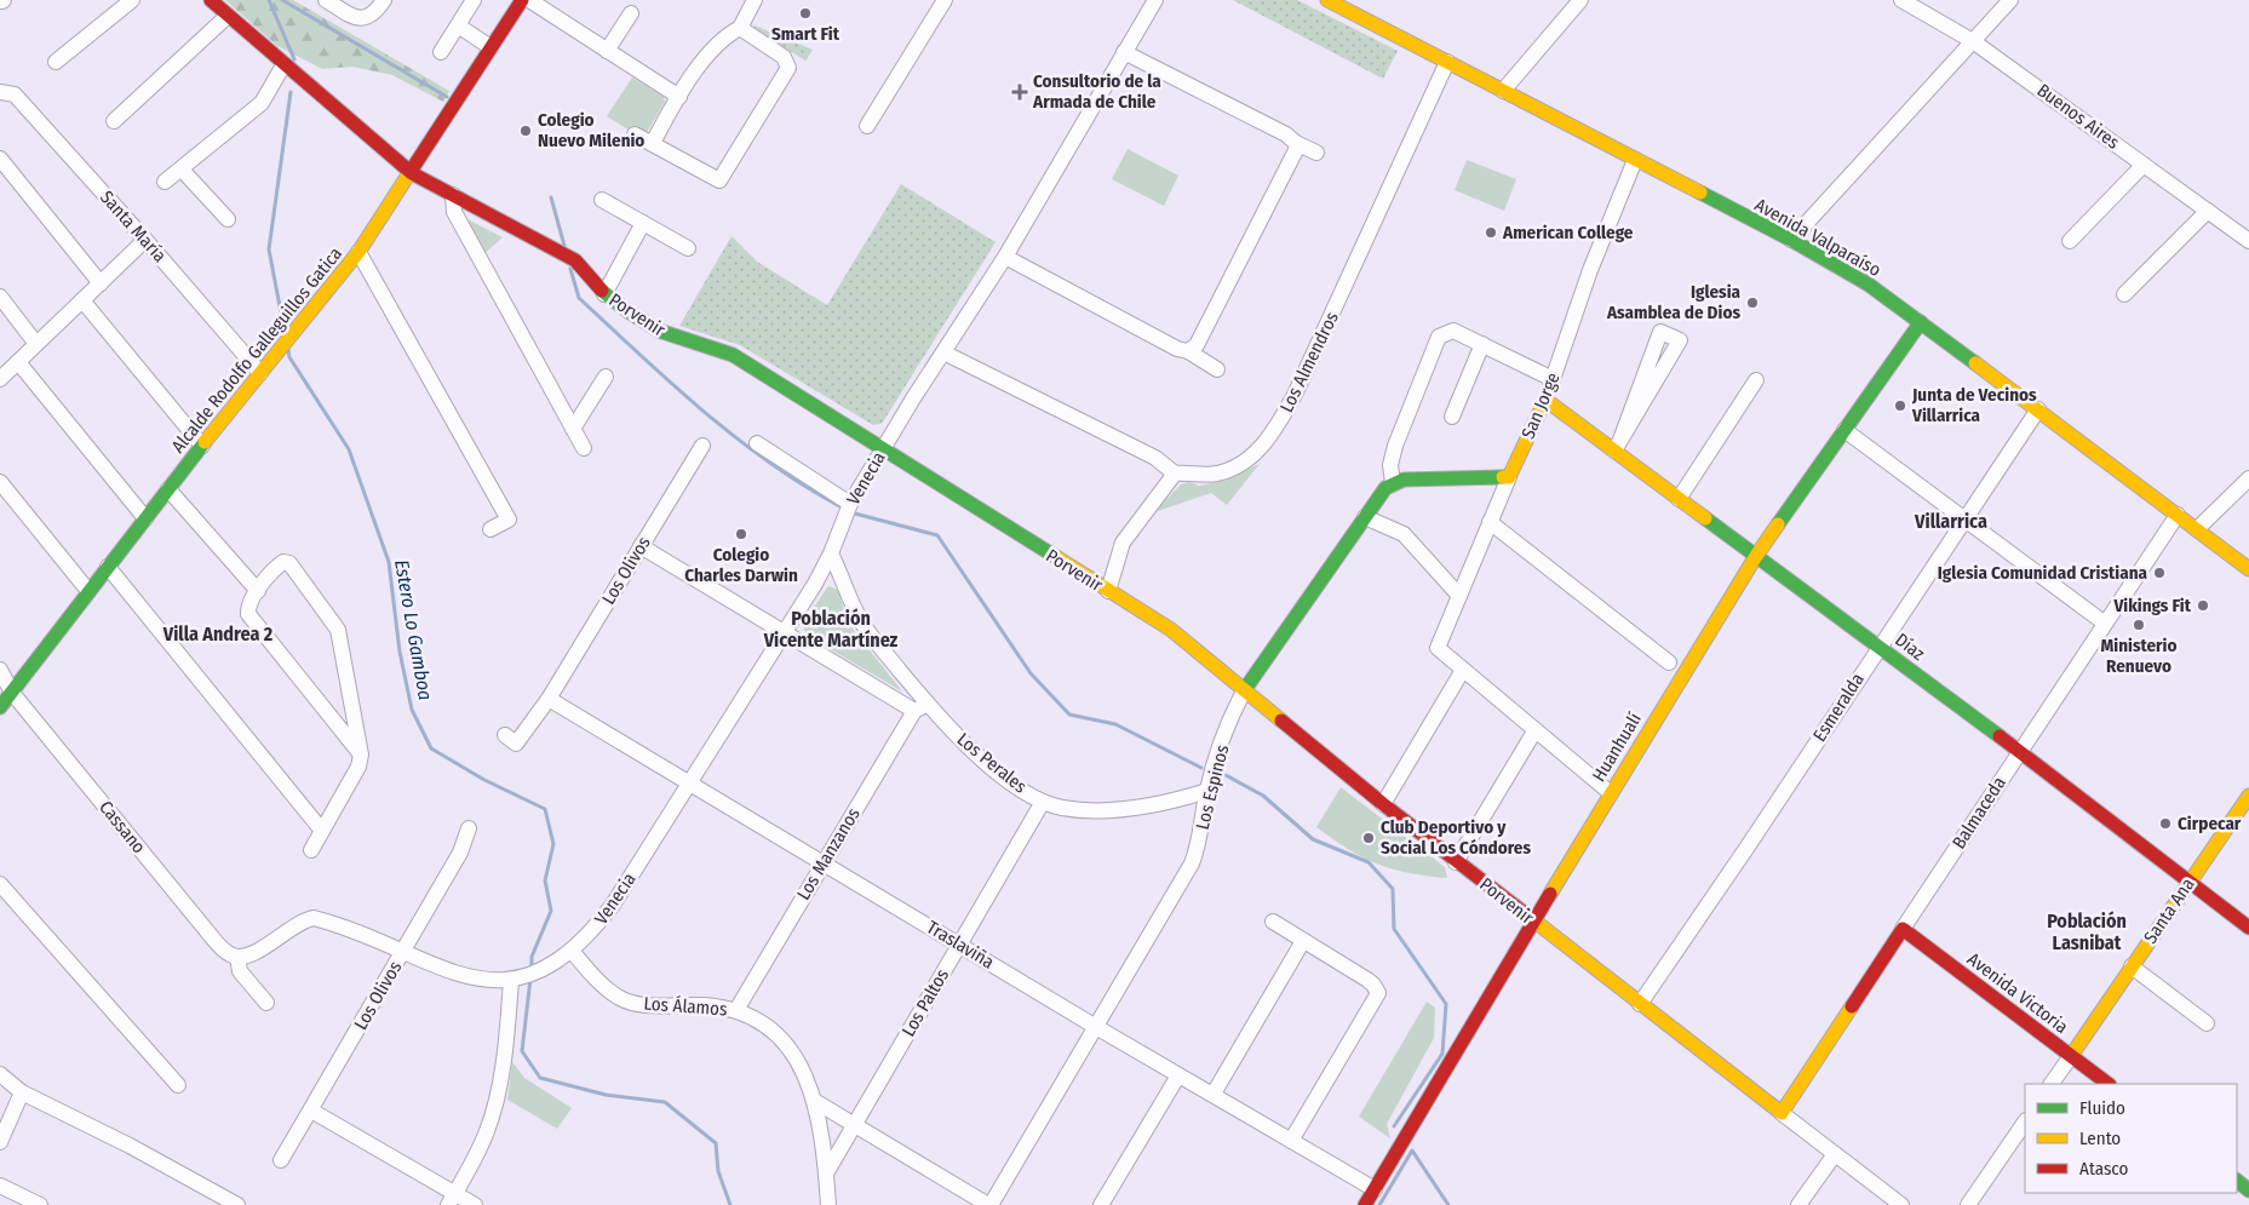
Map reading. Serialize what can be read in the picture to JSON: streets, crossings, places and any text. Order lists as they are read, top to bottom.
{
  "streets": {
    "street": [
      "Buenos Aires",
      "Santa María",
      "Avenida Valparaíso",
      "Porvenir",
      "Alcalde Rodolfo Galleguillos Gatica",
      "Los Almendros",
      "San Jorge",
      "Venecia",
      "Los Olivos",
      "Díaz",
      "Esmeralda",
      "Huanhualí",
      "Los Perales",
      "Los Espinos",
      "Balmaceda",
      "Cassano",
      "Los Manzanos",
      "Santa Ana",
      "Traslaviña",
      "Avenida Victoria",
      "Los Paltos",
      "Los Álamos"
    ]
  },
  "crossings": [
    ["Santa María", "Alcalde Rodolfo Galleguillos Gatica"],
    ["Avenida Valparaíso", "Los Almendros"],
    ["Avenida Valparaíso", "San Jorge"],
    ["Avenida Valparaíso", "Esmeralda"],
    ["Avenida Valparaíso", "Huanhualí"],
    ["Avenida Valparaíso", "Balmaceda"],
    ["Porvenir", "Alcalde Rodolfo Galleguillos Gatica"],
    ["Porvenir", "Venecia"],
    ["Porvenir", "Esmeralda"],
    ["Porvenir", "Huanhualí"],
    ["Porvenir", "Los Espinos"],
    ["Porvenir", "Balmaceda"],
    ["Alcalde Rodolfo Galleguillos Gatica", "Cassano"],
    ["San Jorge", "Díaz"],
    ["Venecia", "Los Perales"],
    ["Venecia", "Traslaviña"],
    ["Venecia", "Los Álamos"],
    ["Los Olivos", "Traslaviña"],
    ["Díaz", "Esmeralda"],
    ["Díaz", "Huanhualí"],
    ["Díaz", "Balmaceda"],
    ["Díaz", "Santa Ana"],
    ["Huanhualí", "Traslaviña"],
    ["Los Perales", "Los Espinos"],
    ["Los Perales", "Los Manzanos"],
    ["Los Perales", "Los Paltos"],
    ["Los Espinos", "Traslaviña"],
    ["Balmaceda", "Avenida Victoria"],
    ["Los Manzanos", "Traslaviña"],
    ["Los Manzanos", "Los Álamos"],
    ["Santa Ana", "Avenida Victoria"],
    ["Traslaviña", "Los Paltos"],
    ["Los Paltos", "Los Álamos"]
  ],
  "districts": [
    "Villarrica",
    "Población Vicente Martínez",
    "Villa Andrea 2",
    "Población Lasnibat"
  ],
  "water": ["Estero Lo Gamboa"],
  "places": {
    "other": [
      "Smart Fit",
      "Colegio Nuevo Milenio",
      "American College",
      "Iglesia Asamblea de Dios",
      "Junta de Vecinos Villarrica",
      "Colegio Charles Darwin",
      "Iglesia Comunidad Cristiana",
      "Vikings Fit",
      "Ministerio Renuevo",
      "Cirpecar",
      "Club Deportivo y Social Los Cóndores"
    ],
    "health": ["Consultorio de la Armada de Chile"]
  },
  "legend": ["Fluido", "Lento", "Atasco"]
}
